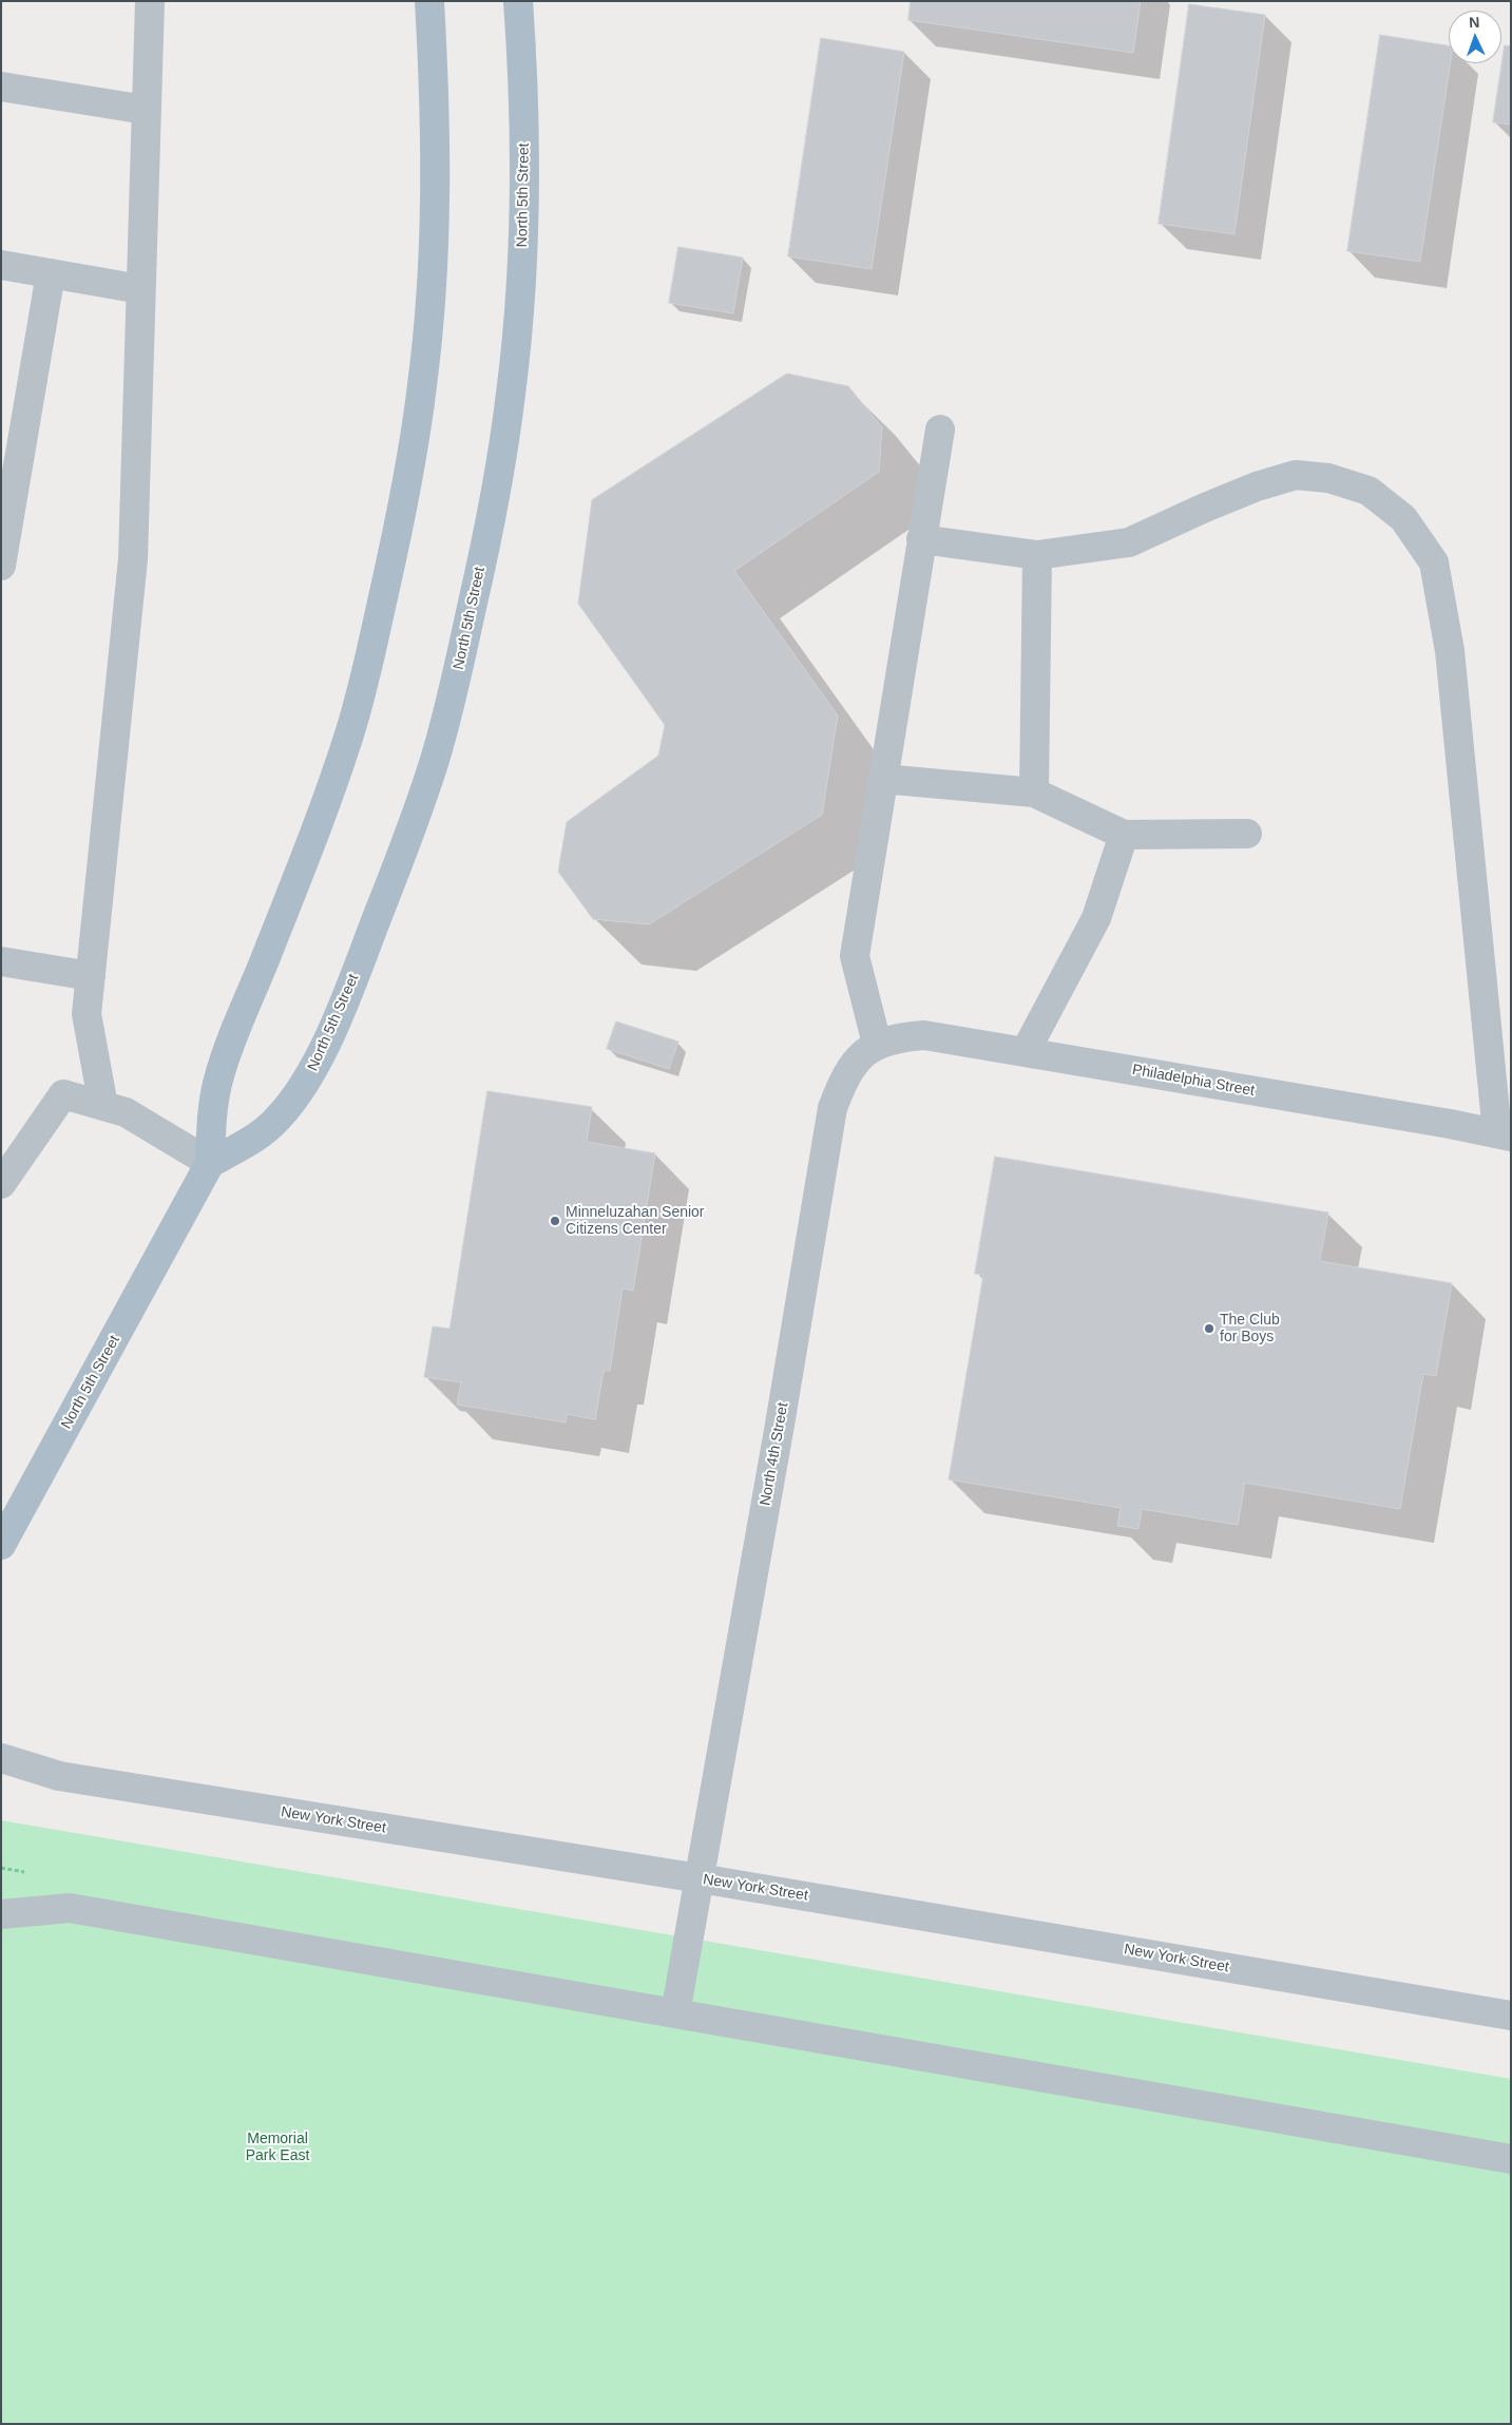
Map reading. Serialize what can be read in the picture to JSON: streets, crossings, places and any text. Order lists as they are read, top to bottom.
{
  "streets": {
    "main road": ["North 5th Street"],
    "street": ["Philadelphia Street", "North 4th Street", "New York Street"]
  },
  "crossings": [
    ["Philadelphia Street", "North 4th Street"],
    ["North 4th Street", "New York Street"]
  ],
  "parks": ["Memorial Park East"],
  "places": ["Minneluzahan Senior Citizens Center", "The Club for Boys"],
  "north": "top"
}
